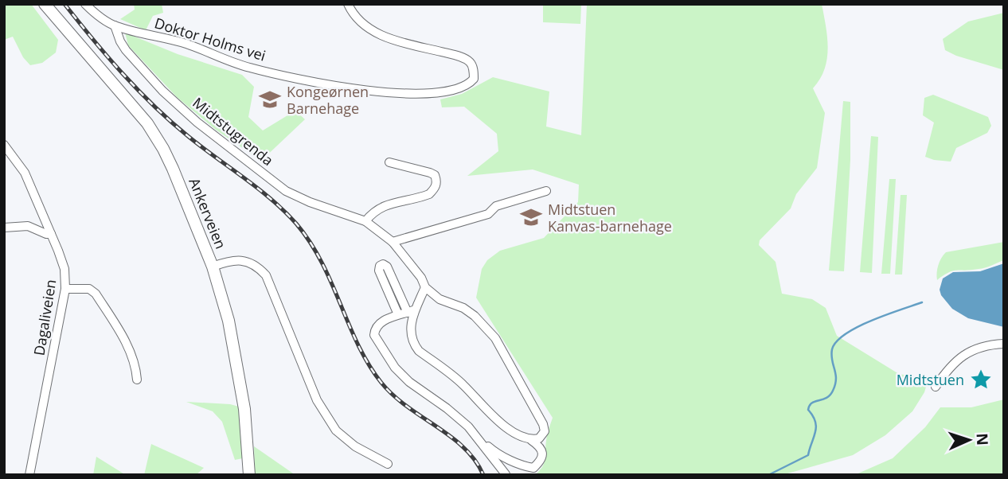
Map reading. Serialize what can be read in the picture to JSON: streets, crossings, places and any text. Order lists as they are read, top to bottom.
{
  "streets": {
    "main road": ["Ankerveien"],
    "street": ["Doktor Holms vei", "Midtstugrenda", "Dagaliveien"]
  },
  "crossings": [
    ["Doktor Holms vei", "Midtstugrenda"]
  ],
  "places": {
    "school or university": ["Kongeørnen Barnehage", "Midtstuen Kanvas-barnehage"],
    "place": ["Midtstuen"]
  },
  "north": "right"
}
